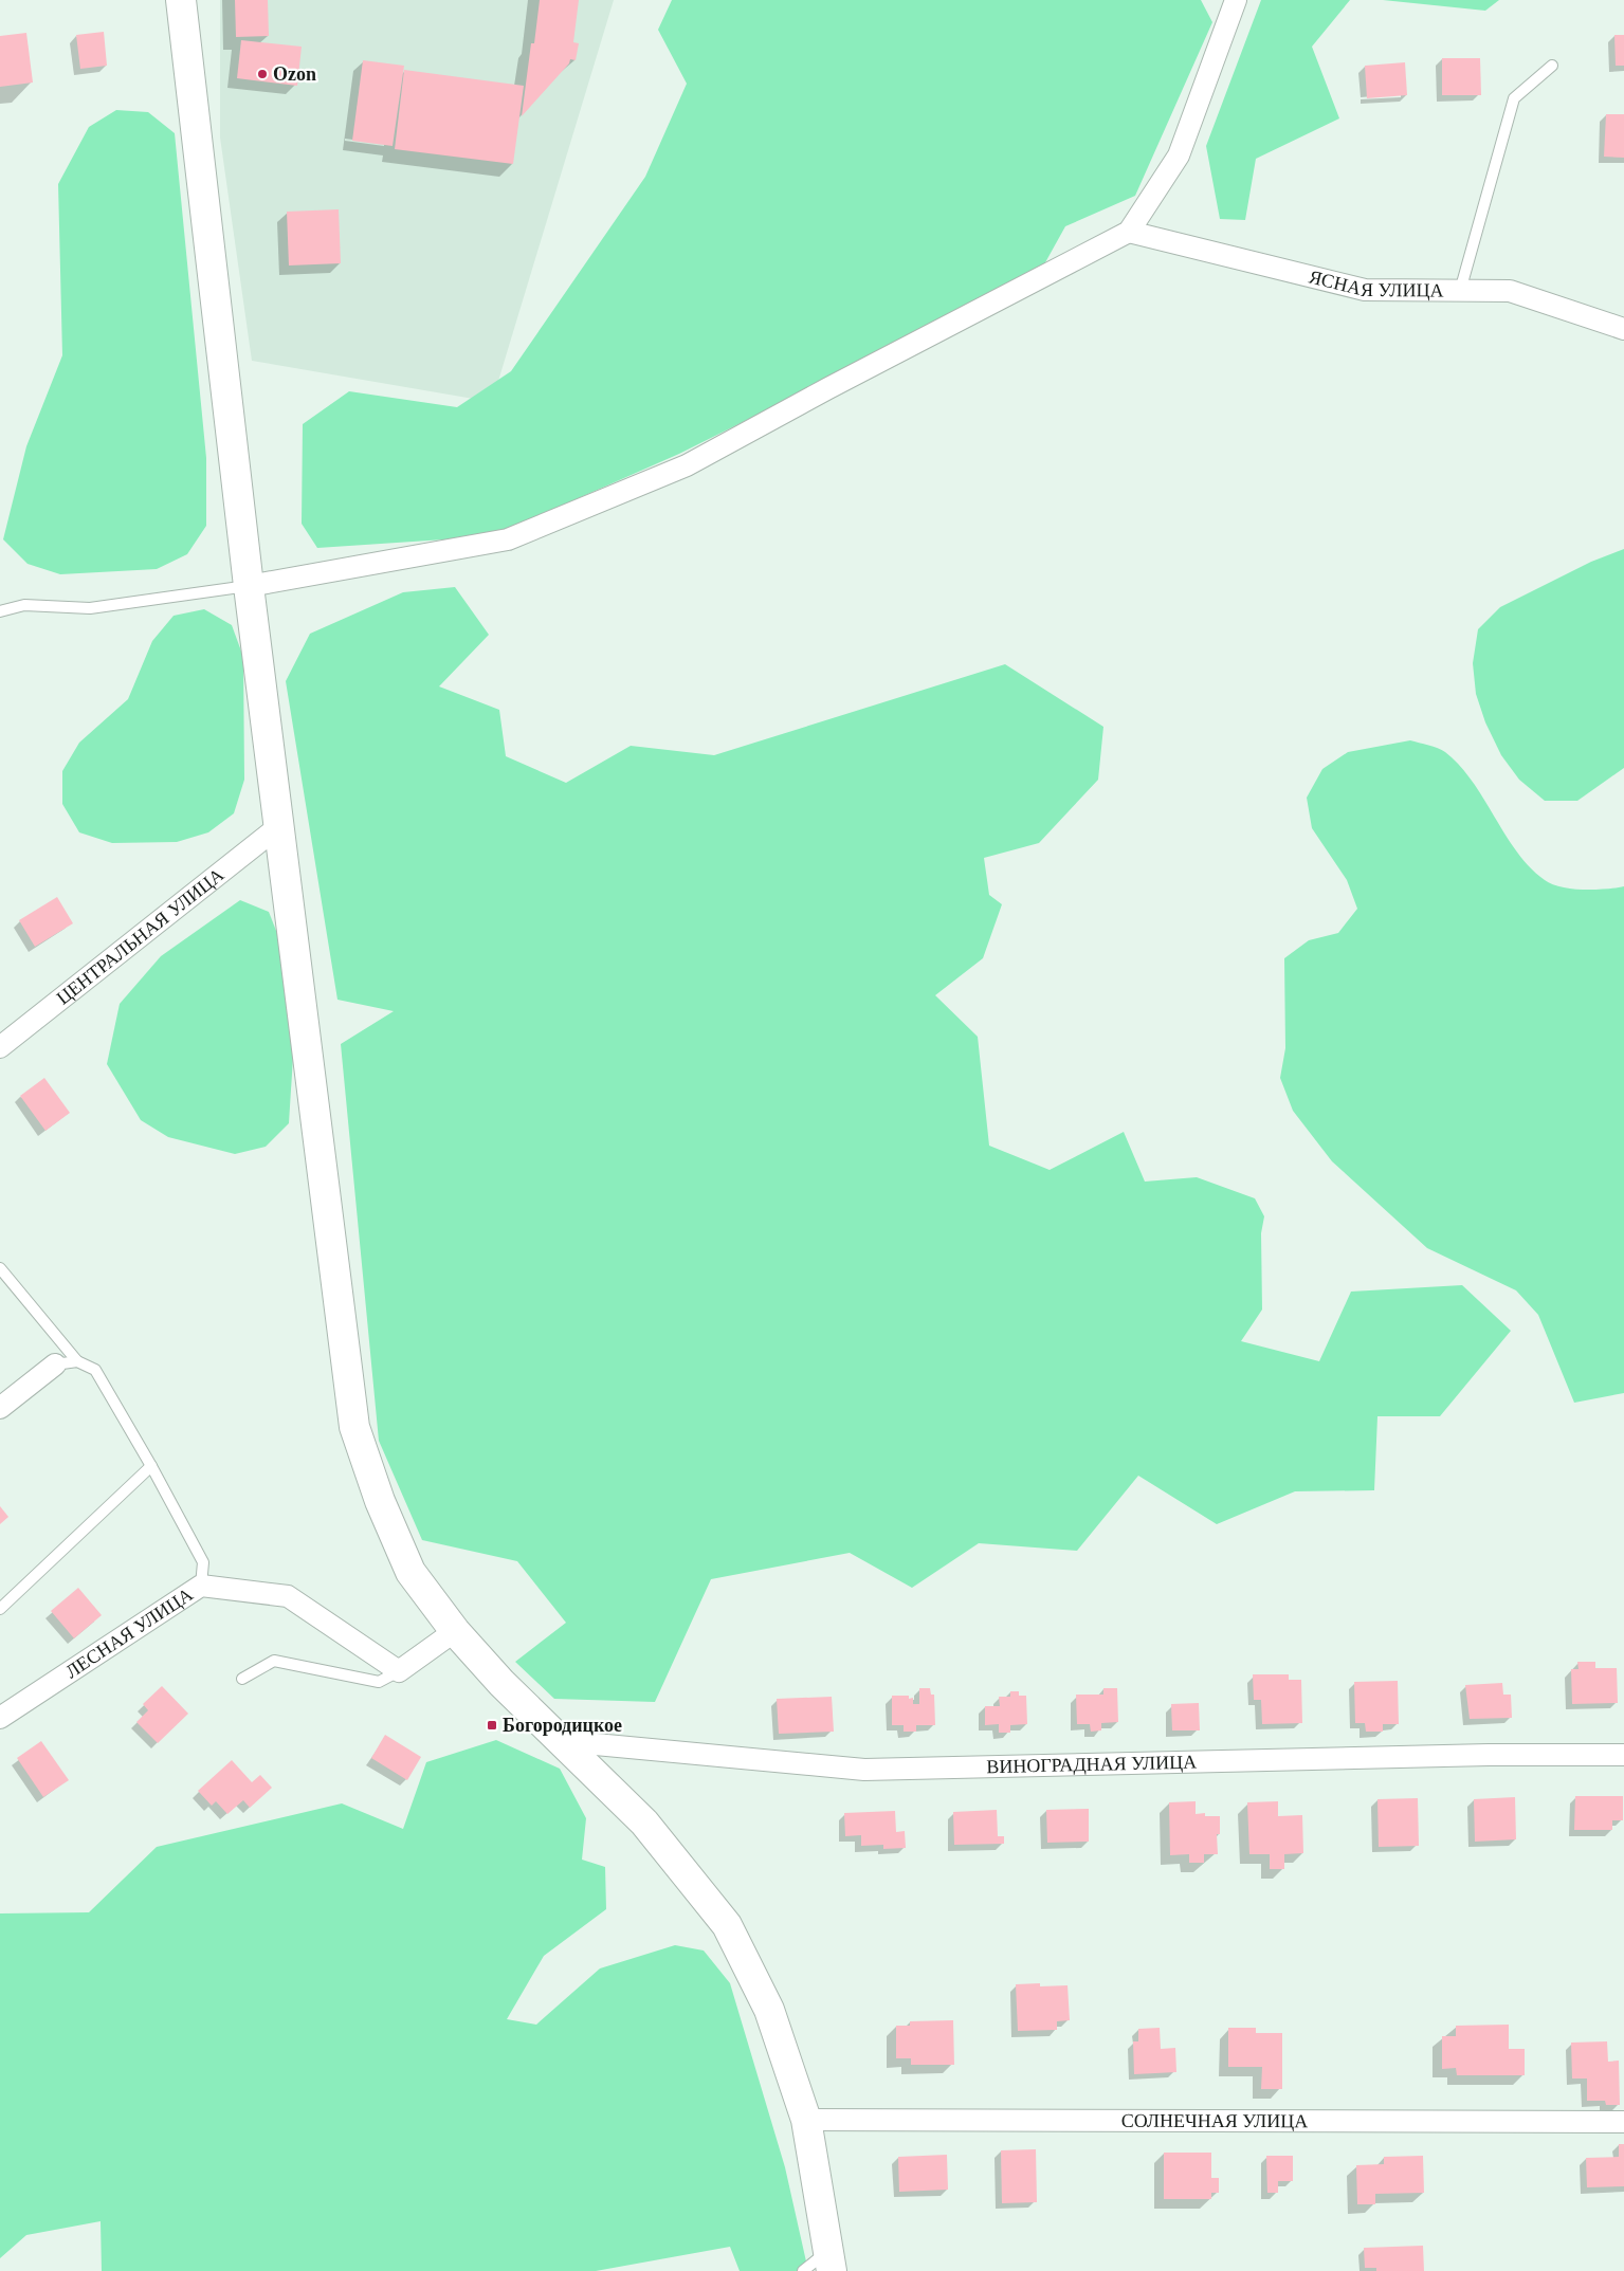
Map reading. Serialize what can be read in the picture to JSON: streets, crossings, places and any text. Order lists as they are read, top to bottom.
{
  "streets": {
    "street": [
      "ЯСНАЯ УЛИЦА",
      "ЦЕНТРАЛЬНАЯ УЛИЦА",
      "ЛЕСНАЯ УЛИЦА",
      "ВИНОГРАДНАЯ УЛИЦА",
      "СОЛНЕЧНАЯ УЛИЦА"
    ]
  },
  "places": {
    "other": ["Ozon"],
    "transit": ["Богородицкое"]
  }
}
